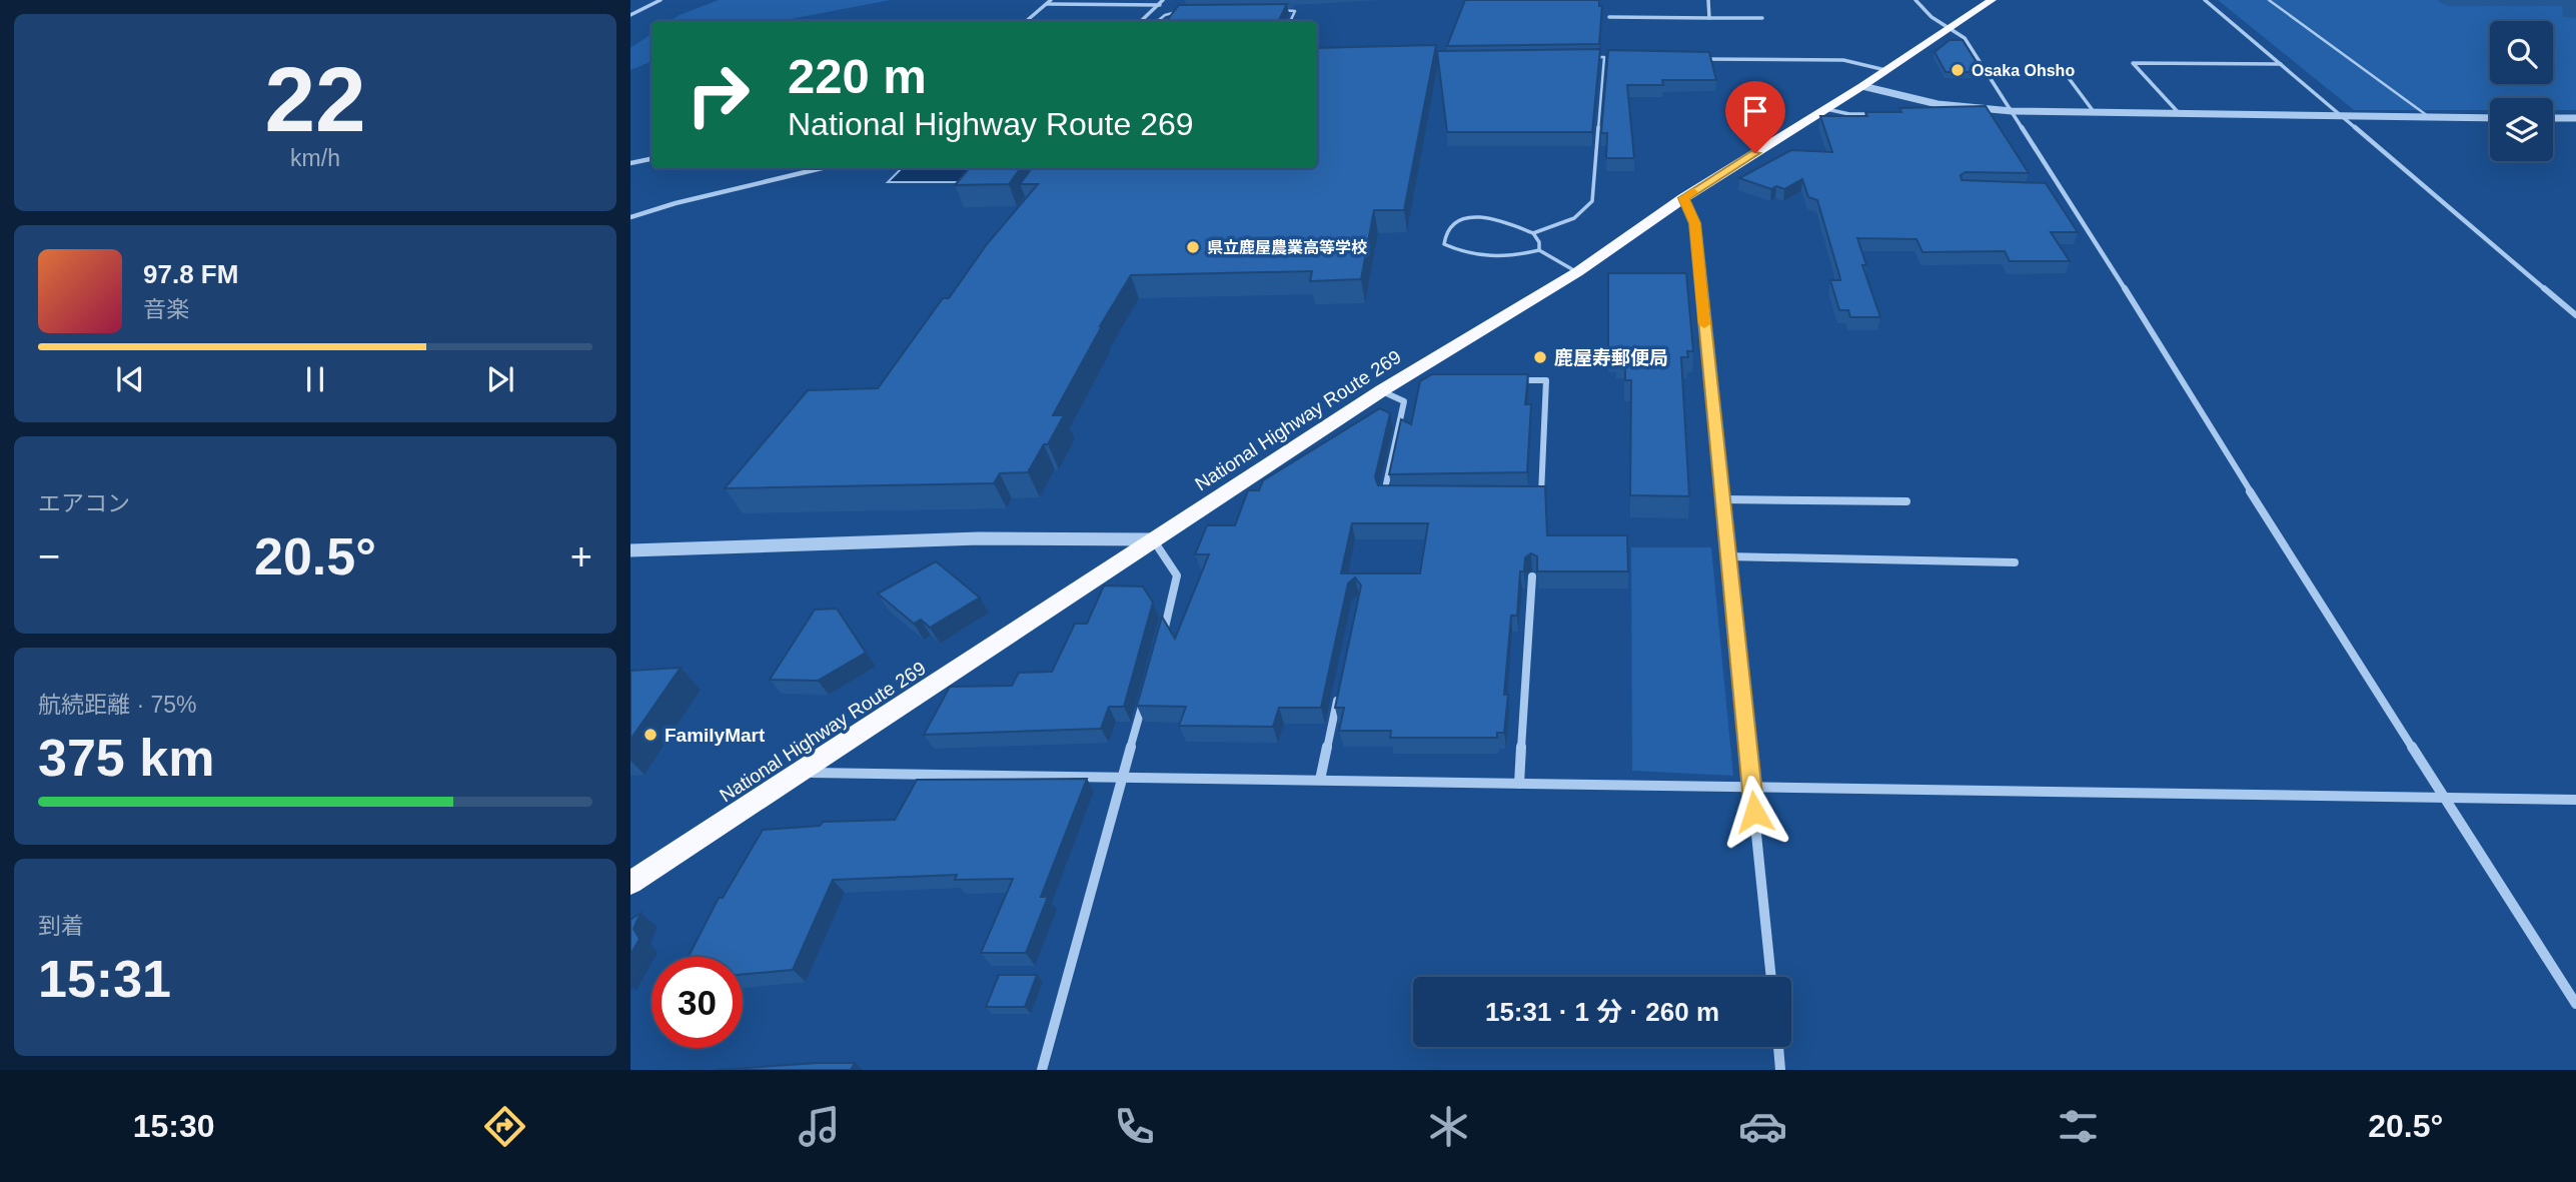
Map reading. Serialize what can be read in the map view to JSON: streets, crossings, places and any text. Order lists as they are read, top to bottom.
{
  "streets": {
    "highway": ["National Highway Route 269"]
  },
  "places": [
    "Osaka Ohsho",
    "県立鹿屋農業高等学校",
    "鹿屋寿郵便局",
    "FamilyMart"
  ],
  "page": {
    "tile": [
      ["22", "km/h"],
      "エアコン",
      ["航続距離 · 75%", "375 km"],
      ["到着", "15:31"]
    ],
    "turn": ["220 m", "National Highway Route 269"],
    "song": ["97.8 FM", "音楽"],
    "heat": ["−", "20.5°", "+"],
    "limit": "30",
    "trip": "15:31 · 1 分 · 260 m",
    "tabs": ["15:30", "20.5°"]
  }
}
